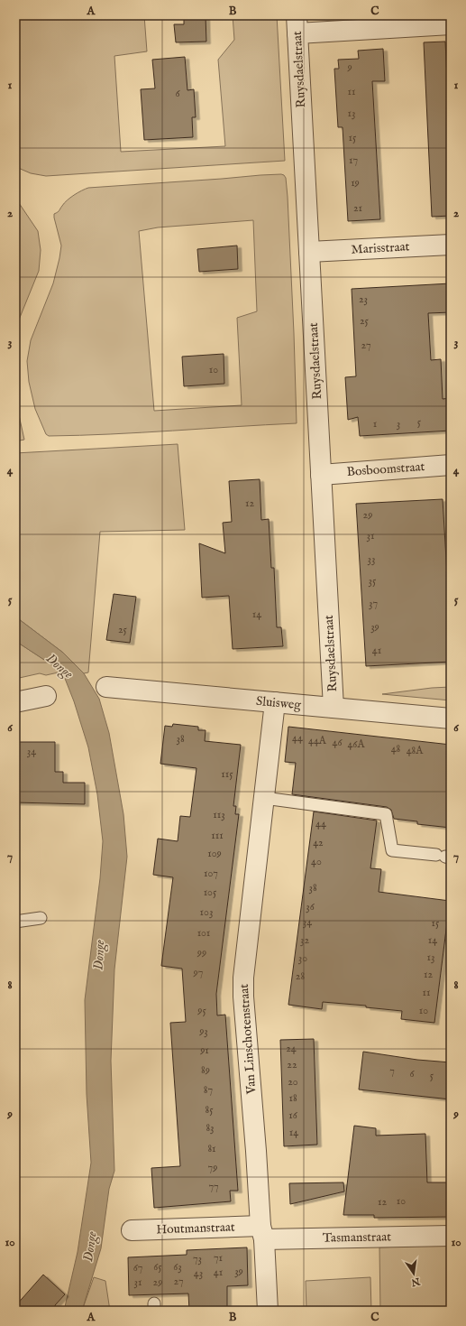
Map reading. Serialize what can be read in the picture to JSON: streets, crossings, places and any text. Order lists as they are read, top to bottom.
{
  "streets": {
    "street": [
      "Ruysdaelstraat",
      "Marisstraat",
      "Bosboomstraat",
      "Sluisweg",
      "Van Linschotenstraat",
      "Houtmanstraat",
      "Tasmanstraat"
    ]
  },
  "crossings": [
    ["Ruysdaelstraat", "Marisstraat"],
    ["Ruysdaelstraat", "Bosboomstraat"],
    ["Ruysdaelstraat", "Sluisweg"],
    ["Sluisweg", "Van Linschotenstraat"],
    ["Van Linschotenstraat", "Houtmanstraat"],
    ["Van Linschotenstraat", "Tasmanstraat"],
    ["Houtmanstraat", "Tasmanstraat"]
  ],
  "water": ["Donge"],
  "house_numbers": [
    "9",
    "11",
    "6",
    "13",
    "15",
    "17",
    "19",
    "21",
    "23",
    "25",
    "27",
    "10",
    "5",
    "1",
    "3",
    "12",
    "29",
    "31",
    "33",
    "35",
    "37",
    "14",
    "39",
    "25",
    "41",
    "44",
    "38",
    "44A",
    "46",
    "46A",
    "48",
    "48A",
    "34",
    "115",
    "113",
    "44",
    "111",
    "42",
    "109",
    "40",
    "107",
    "38",
    "105",
    "36",
    "103",
    "34",
    "15",
    "101",
    "32",
    "14",
    "99",
    "13",
    "30",
    "97",
    "12",
    "28",
    "11",
    "95",
    "10",
    "93",
    "24",
    "91",
    "22",
    "89",
    "7",
    "6",
    "5",
    "20",
    "87",
    "18",
    "85",
    "16",
    "83",
    "14",
    "81",
    "79",
    "77",
    "10",
    "12",
    "71",
    "73",
    "65",
    "63",
    "67",
    "39",
    "41",
    "43",
    "27",
    "31",
    "29"
  ],
  "north": "bottom",
  "grid": {
    "columns": ["A", "B", "C"],
    "rows": [
      "1",
      "2",
      "3",
      "4",
      "5",
      "6",
      "7",
      "8",
      "9",
      "10"
    ]
  }
}
